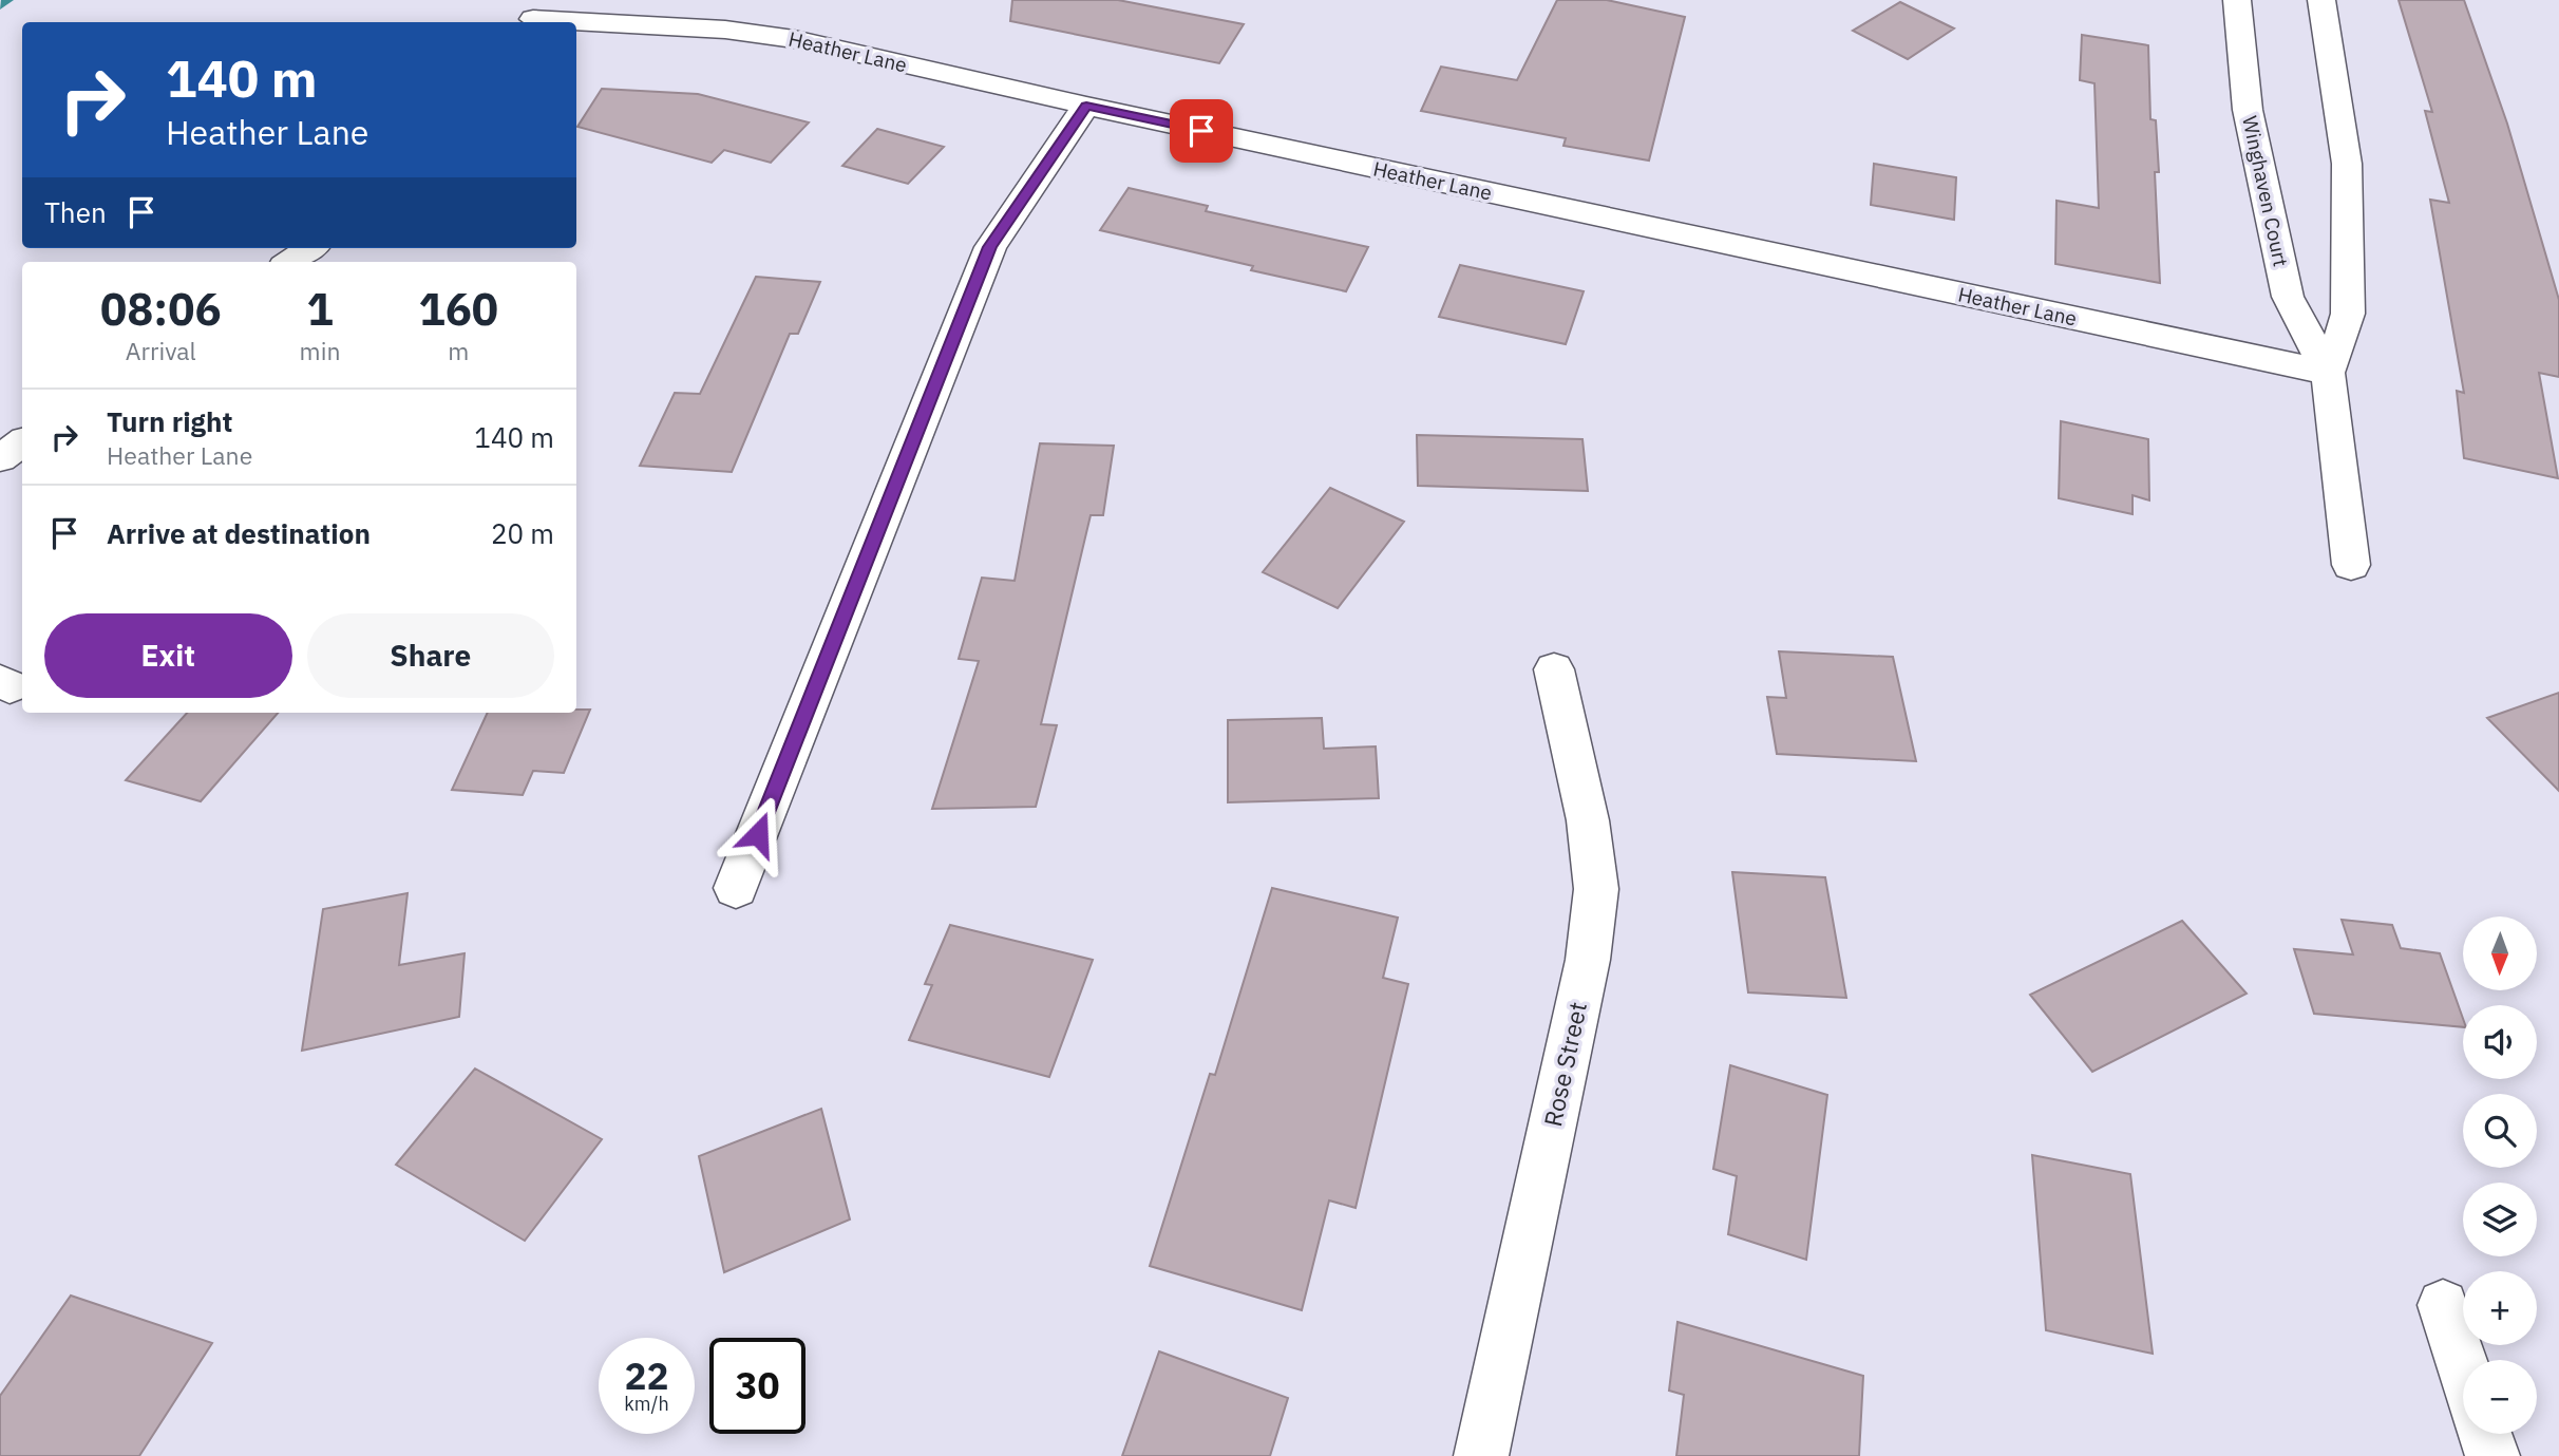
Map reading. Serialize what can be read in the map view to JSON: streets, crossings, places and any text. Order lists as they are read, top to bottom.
{
  "streets": {
    "street": ["Heather Lane", "Winghaven Court", "Rose Street"]
  },
  "crossings": [
    ["Heather Lane", "Winghaven Court"]
  ],
  "north": "bottom",
  "page": {
    "turn": ["140 m", "Heather Lane"],
    "then": "Then",
    "eta": [
      "08:06",
      "Arrival",
      "1",
      "min",
      "160",
      "m"
    ],
    "list": [
      {
        "name": "Turn right",
        "note": "Heather Lane",
        "value": "140 m"
      },
      {
        "name": "Arrive at destination",
        "value": "20 m"
      }
    ],
    "buttons": ["Exit", "Share"],
    "map_buttons": ["+", "−"],
    "speed": "22 km/h",
    "limit": "30"
  }
}
